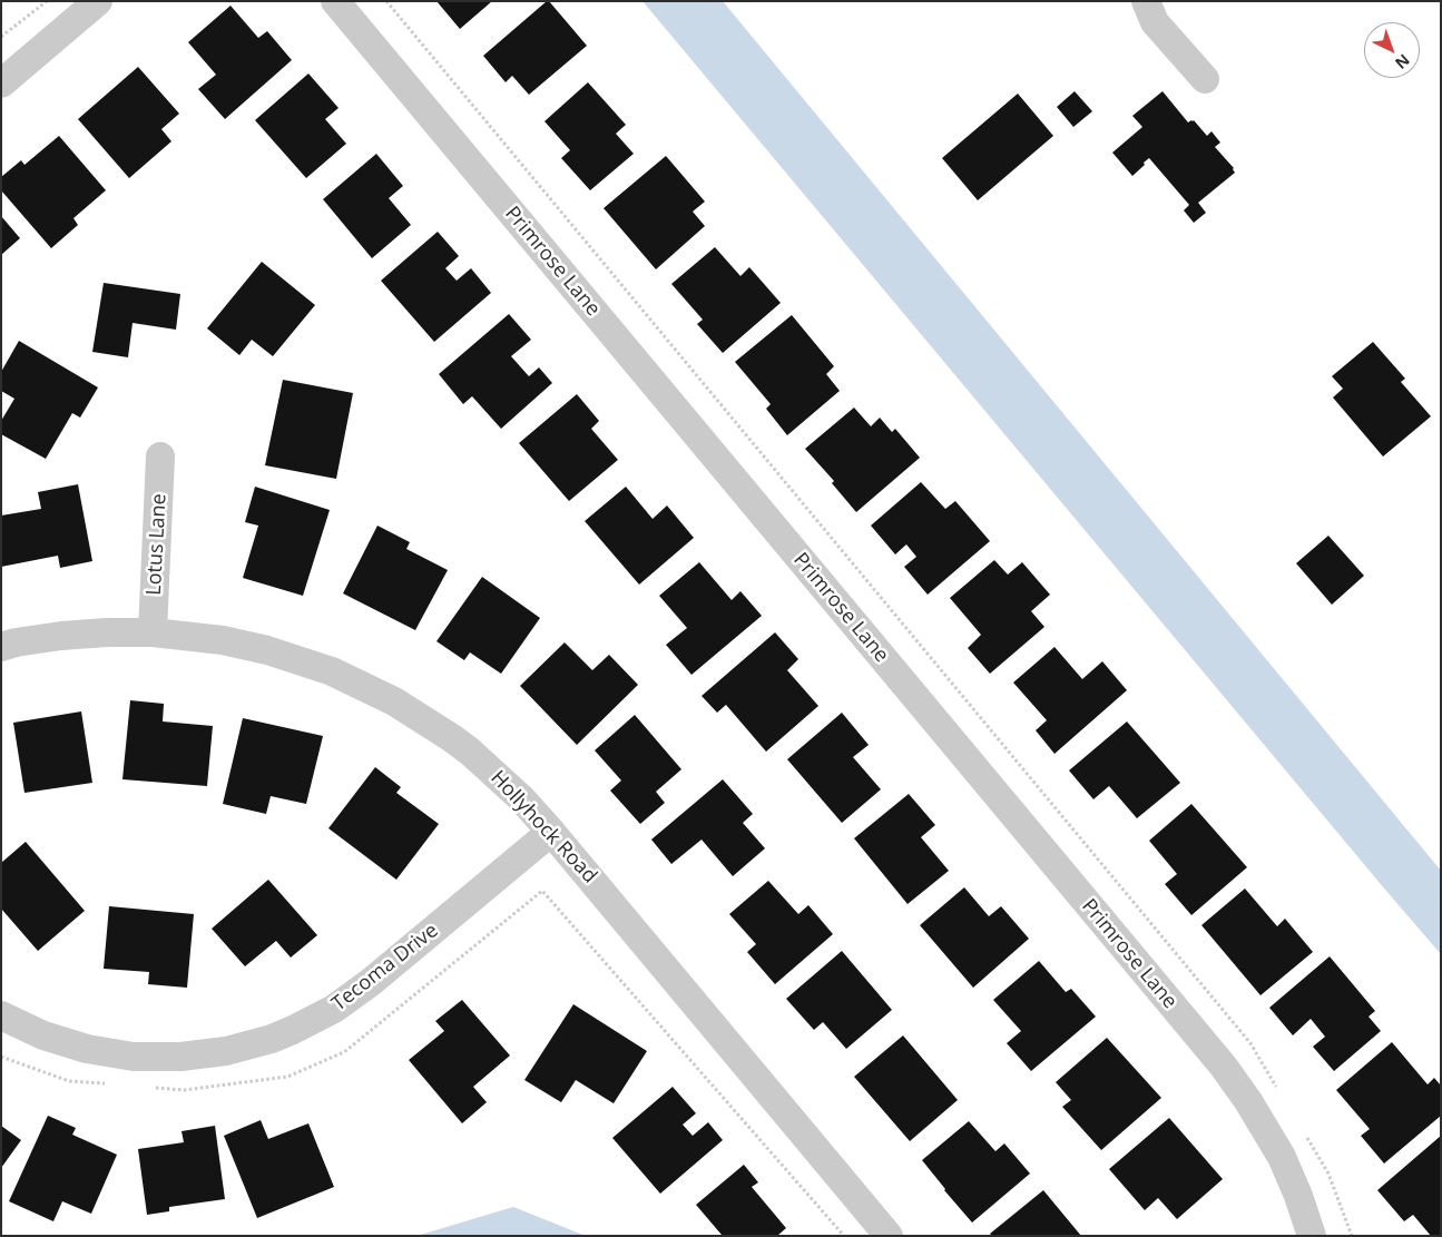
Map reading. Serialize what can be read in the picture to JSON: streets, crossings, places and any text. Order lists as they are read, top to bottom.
{
  "streets": {
    "street": [
      "Primrose Lane",
      "Lotus Lane",
      "Hollyhock Road",
      "Tecoma Drive"
    ]
  },
  "crossings": [
    ["Lotus Lane", "Hollyhock Road"],
    ["Hollyhock Road", "Tecoma Drive"]
  ],
  "north": "bottom right"
}
